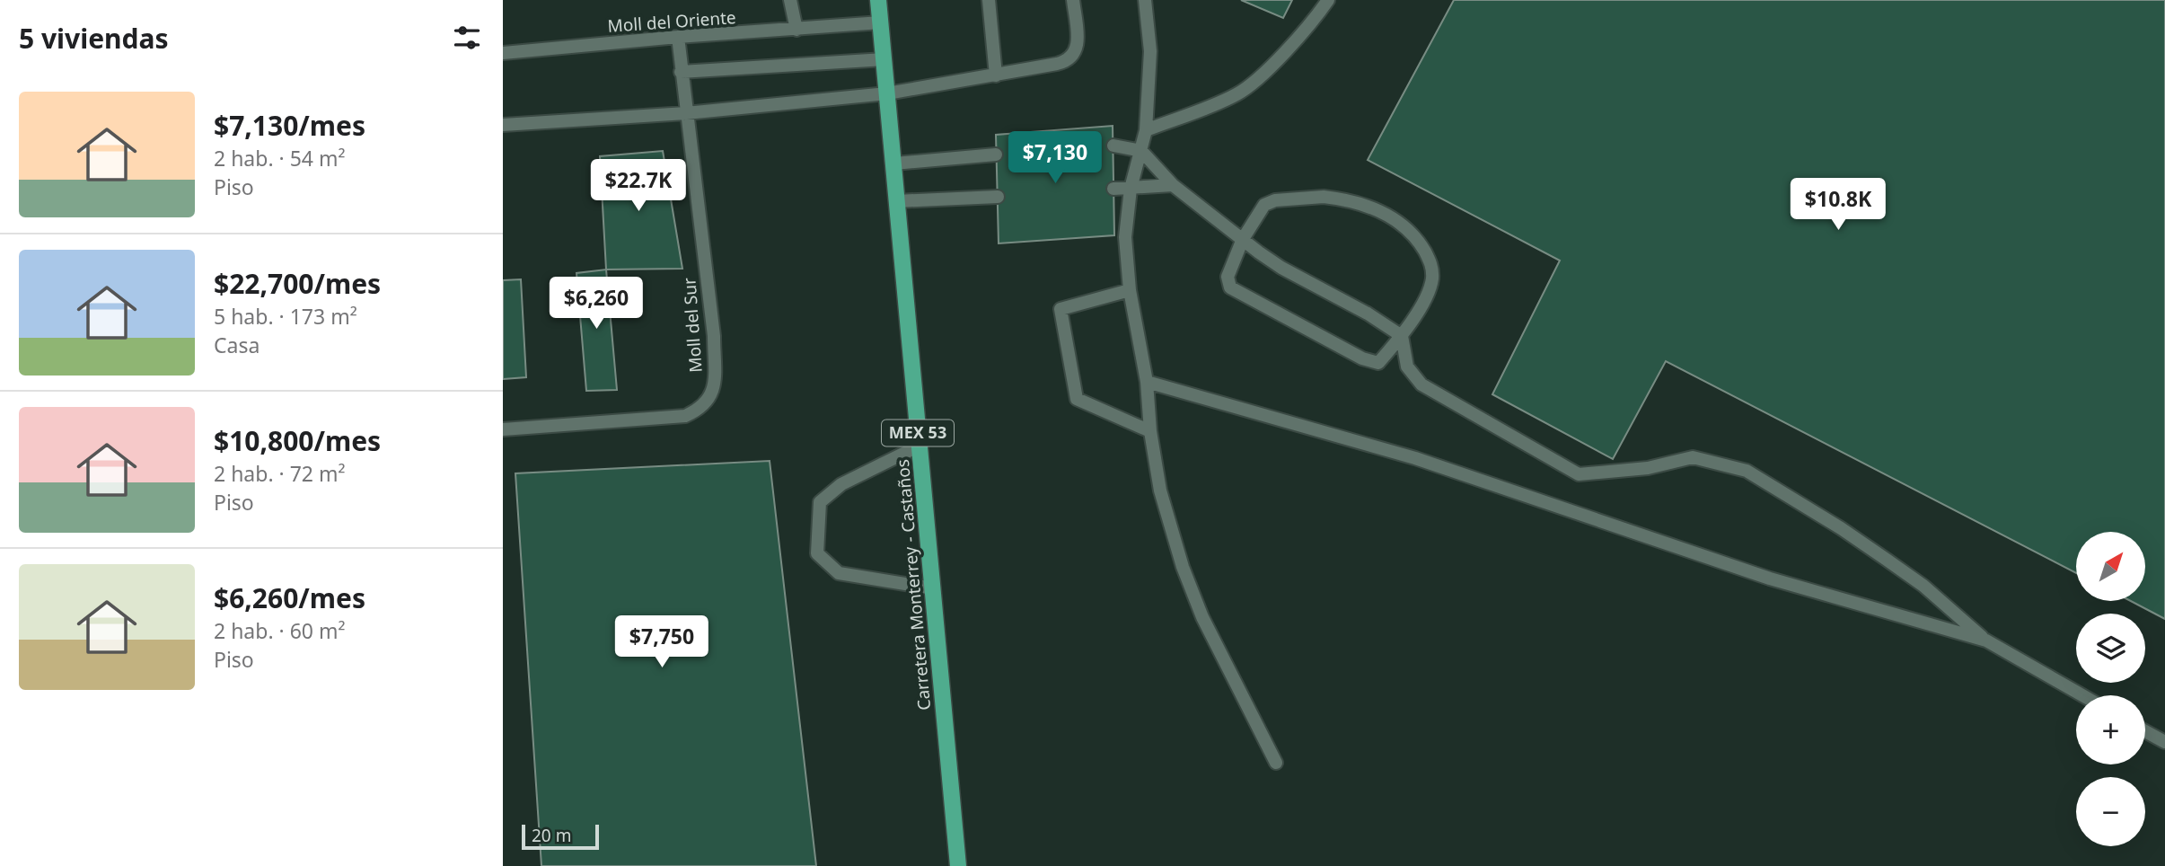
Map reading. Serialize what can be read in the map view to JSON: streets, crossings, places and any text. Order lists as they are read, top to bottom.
{
  "streets": {
    "main road": ["MEX 53", "Carretera Monterrey - Castaños"],
    "lane": ["Moll del Oriente", "Moll del Sur"]
  },
  "crossings": [
    ["Moll del Oriente", "Moll del Sur"],
    ["Moll del Oriente", "Carretera Monterrey - Castaños"]
  ],
  "scale_bar": "20 m",
  "north": "top right",
  "page": {
    "heading": "5 viviendas",
    "list": [
      {
        "name": "$7,130/mes",
        "note": "2 hab. · 54 m² · Piso"
      },
      {
        "name": "$22,700/mes",
        "note": "5 hab. · 173 m² · Casa"
      },
      {
        "name": "$10,800/mes",
        "note": "2 hab. · 72 m² · Piso"
      },
      {
        "name": "$6,260/mes",
        "note": "2 hab. · 60 m² · Piso"
      }
    ],
    "price": [
      "$7,130",
      "$22.7K",
      "$10.8K",
      "$6,260",
      "$7,750"
    ],
    "map_buttons": ["+", "−"],
    "scale": "20 m"
  }
}
